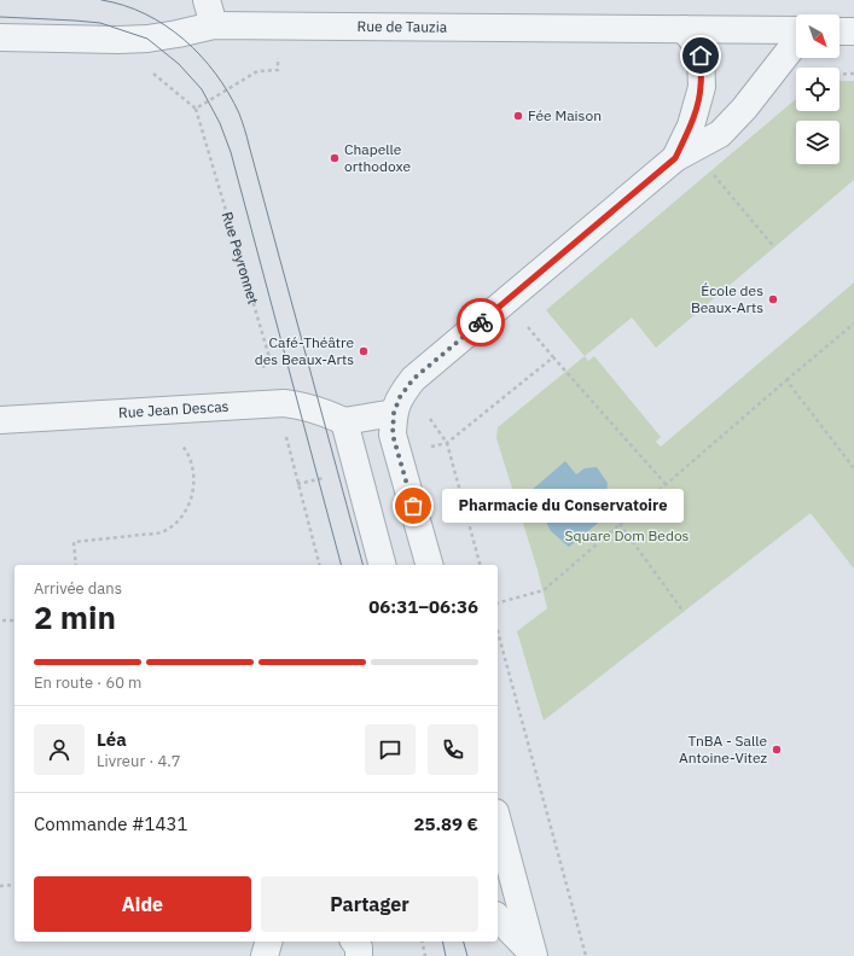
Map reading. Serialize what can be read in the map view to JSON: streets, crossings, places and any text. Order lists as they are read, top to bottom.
{
  "streets": {
    "street": ["Rue de Tauzia", "Rue Jean Descas"],
    "path": ["Rue Peyronnet"]
  },
  "crossings": [
    ["Rue Peyronnet", "Rue Jean Descas"]
  ],
  "parks": ["Square Dom Bedos"],
  "places": [
    "Fée Maison",
    "Chapelle orthodoxe",
    "École des Beaux-Arts",
    "Café-Théâtre des Beaux-Arts",
    "Pharmacie du Conservatoire",
    "TnBA - Salle Antoine-Vitez"
  ],
  "north": "bottom right",
  "page": {
    "bubble": "Pharmacie du Conservatoire",
    "heading": ["2 min", "Arrivée dans", "06:31–06:36"],
    "panel": [
      "Léa",
      "Livreur · 4.7",
      "Commande #1431",
      "25.89 €"
    ],
    "bar": "En route · 60 m",
    "buttons": ["Aide", "Partager"]
  }
}
